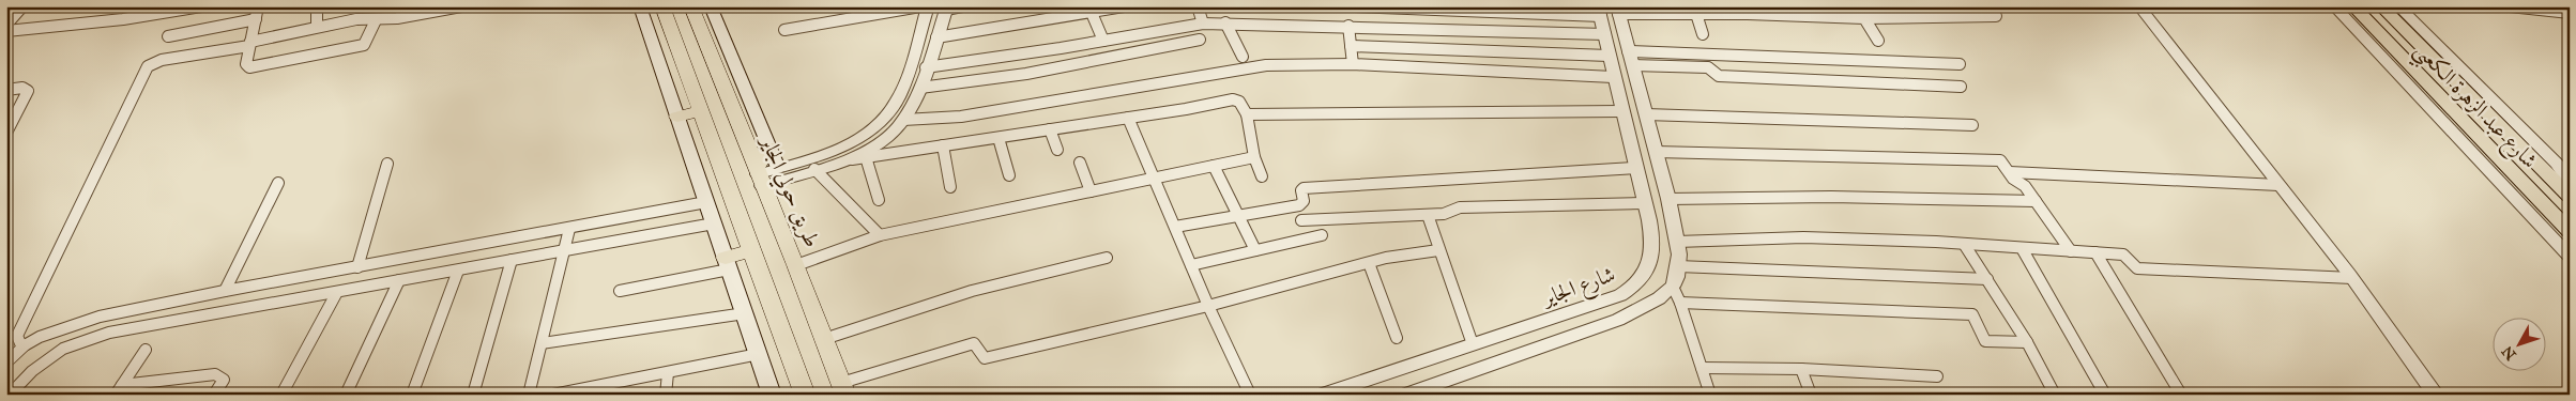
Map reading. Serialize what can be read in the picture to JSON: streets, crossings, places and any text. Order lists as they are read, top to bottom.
{
  "streets": {
    "highway": ["طريق حولي الجاير"],
    "main road": ["شارع عبد الزهرة الكعبي"],
    "street": ["شارع الجاير"]
  },
  "north": "bottom left"
}
